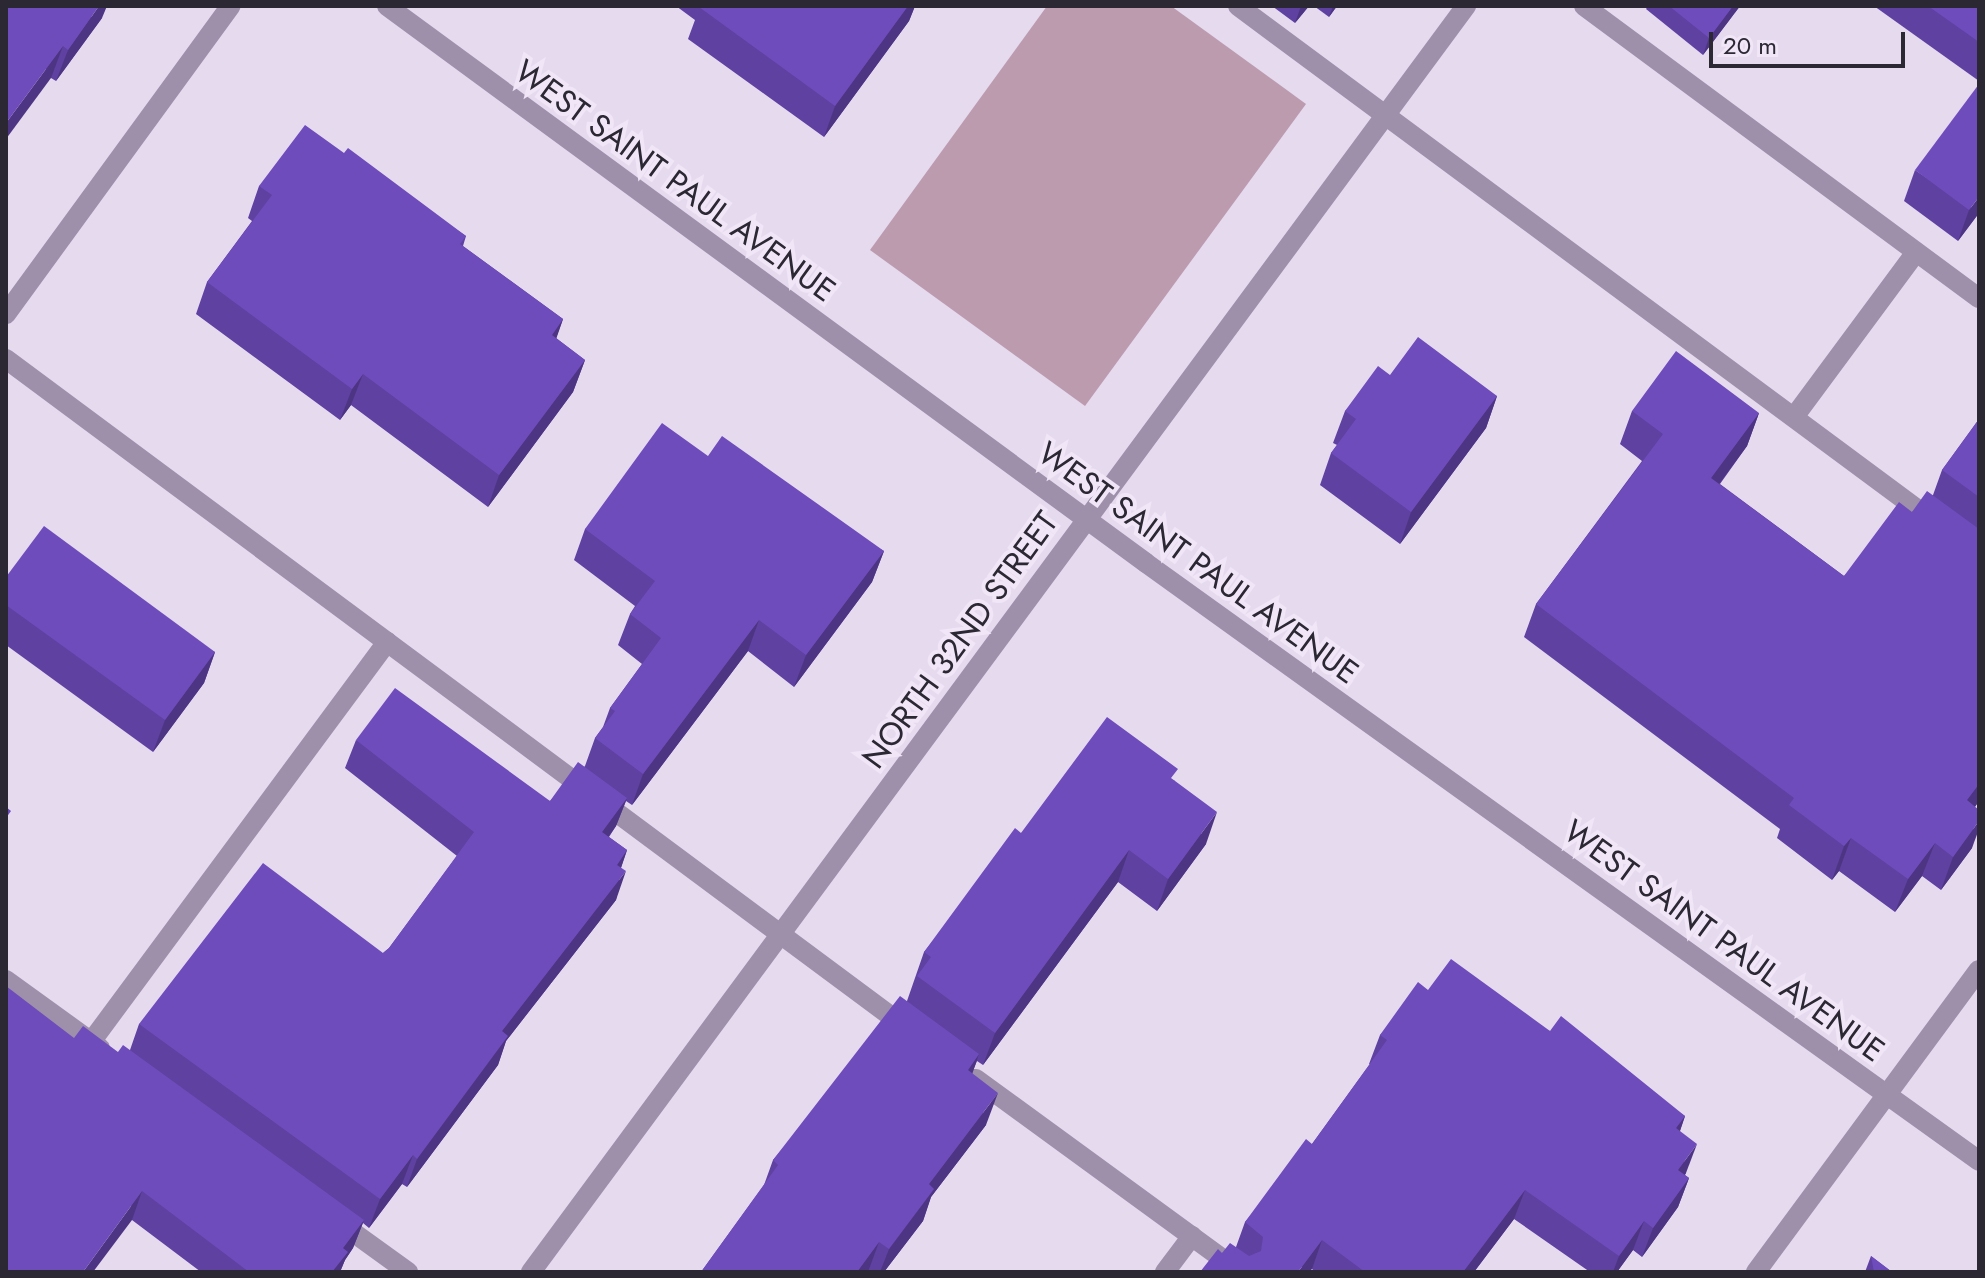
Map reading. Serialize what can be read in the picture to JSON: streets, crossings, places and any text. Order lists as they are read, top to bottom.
{
  "streets": {
    "street": ["WEST SAINT PAUL AVENUE", "NORTH 32ND STREET"]
  },
  "crossings": [
    ["WEST SAINT PAUL AVENUE", "NORTH 32ND STREET"]
  ],
  "scale_bar": "20 m"
}
